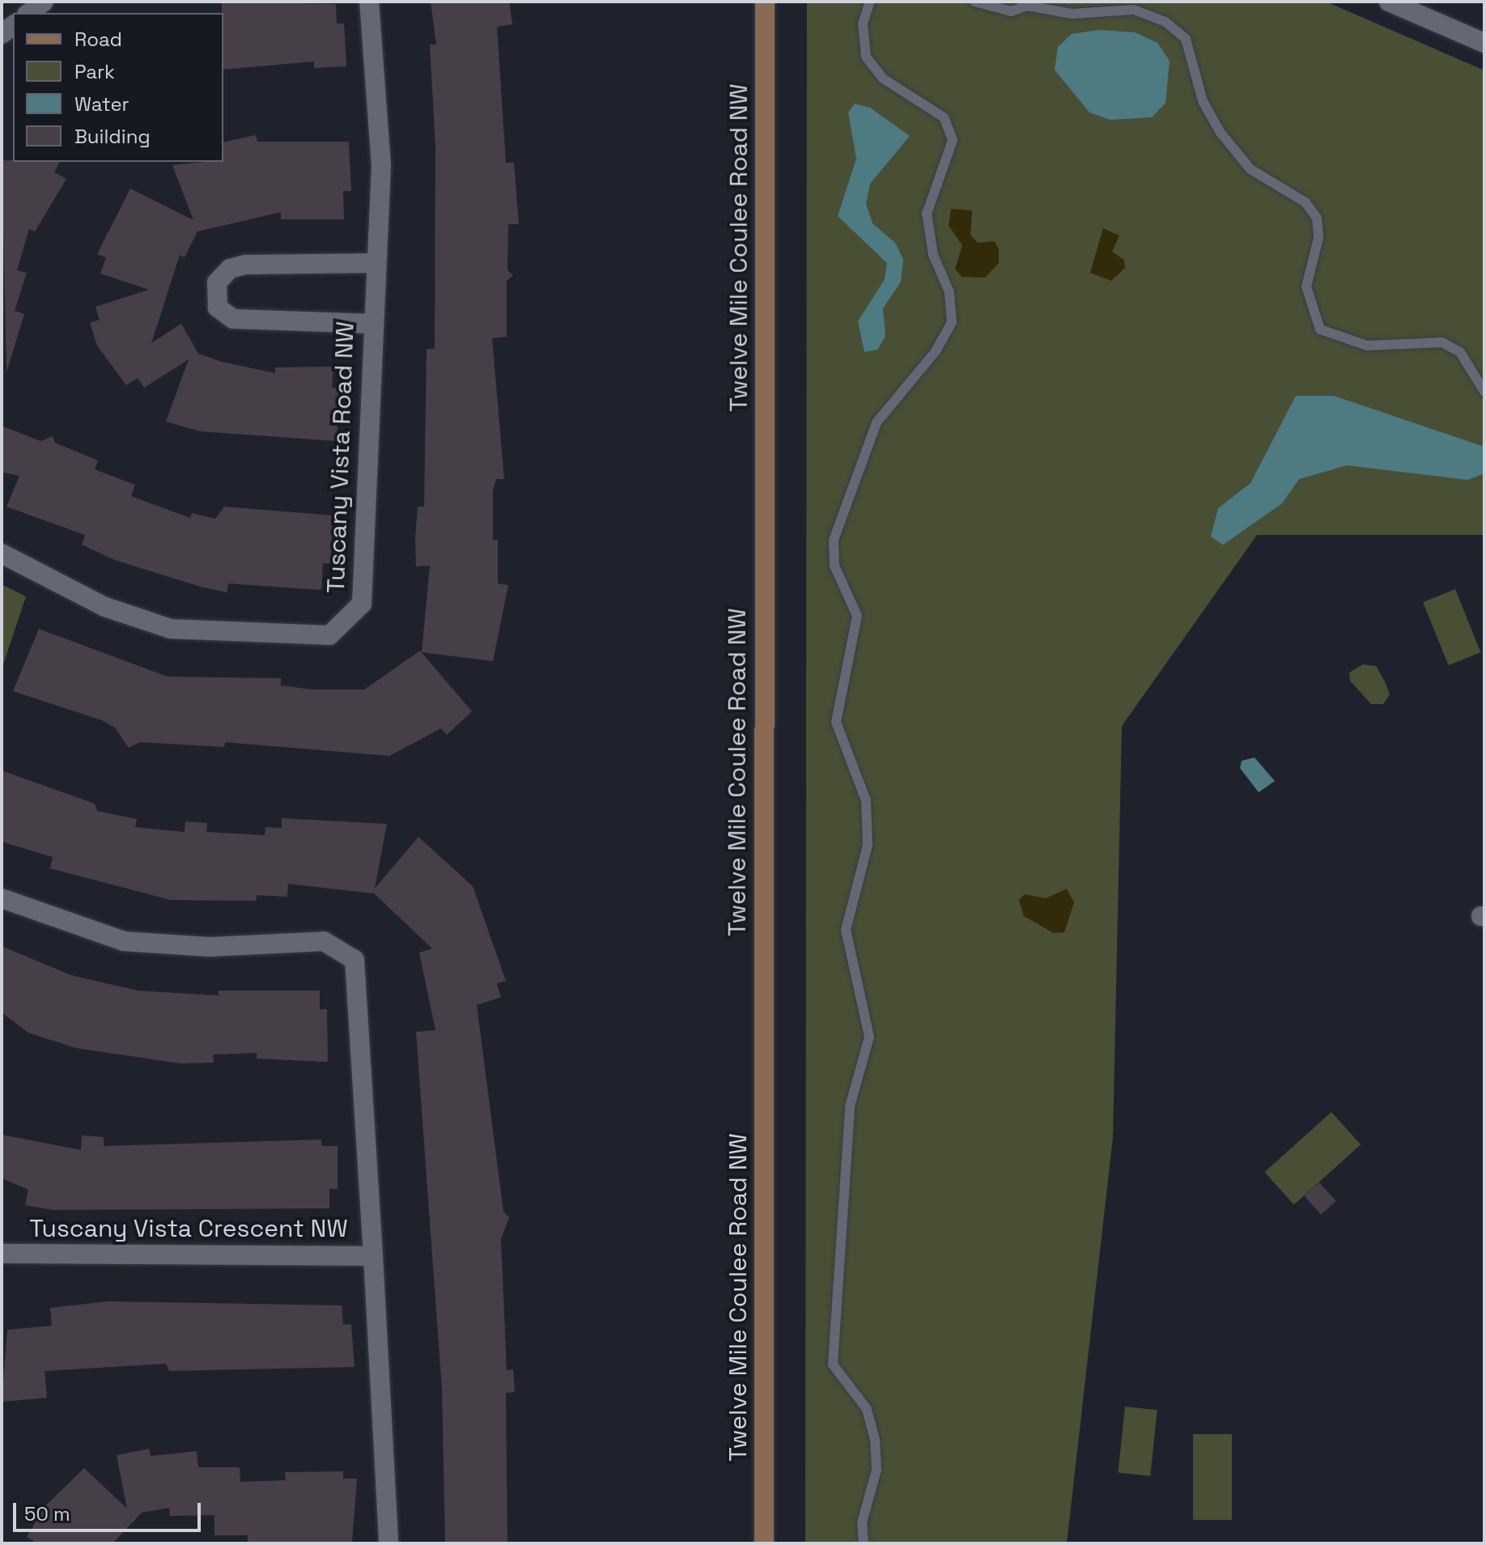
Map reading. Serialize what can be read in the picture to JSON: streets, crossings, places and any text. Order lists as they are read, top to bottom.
{
  "streets": {
    "street": ["Twelve Mile Coulee Road NW", "Tuscany Vista Road NW", "Tuscany Vista Crescent NW"]
  },
  "legend": [
    "Road",
    "Park",
    "Water",
    "Building"
  ],
  "scale_bar": "50 m"
}
